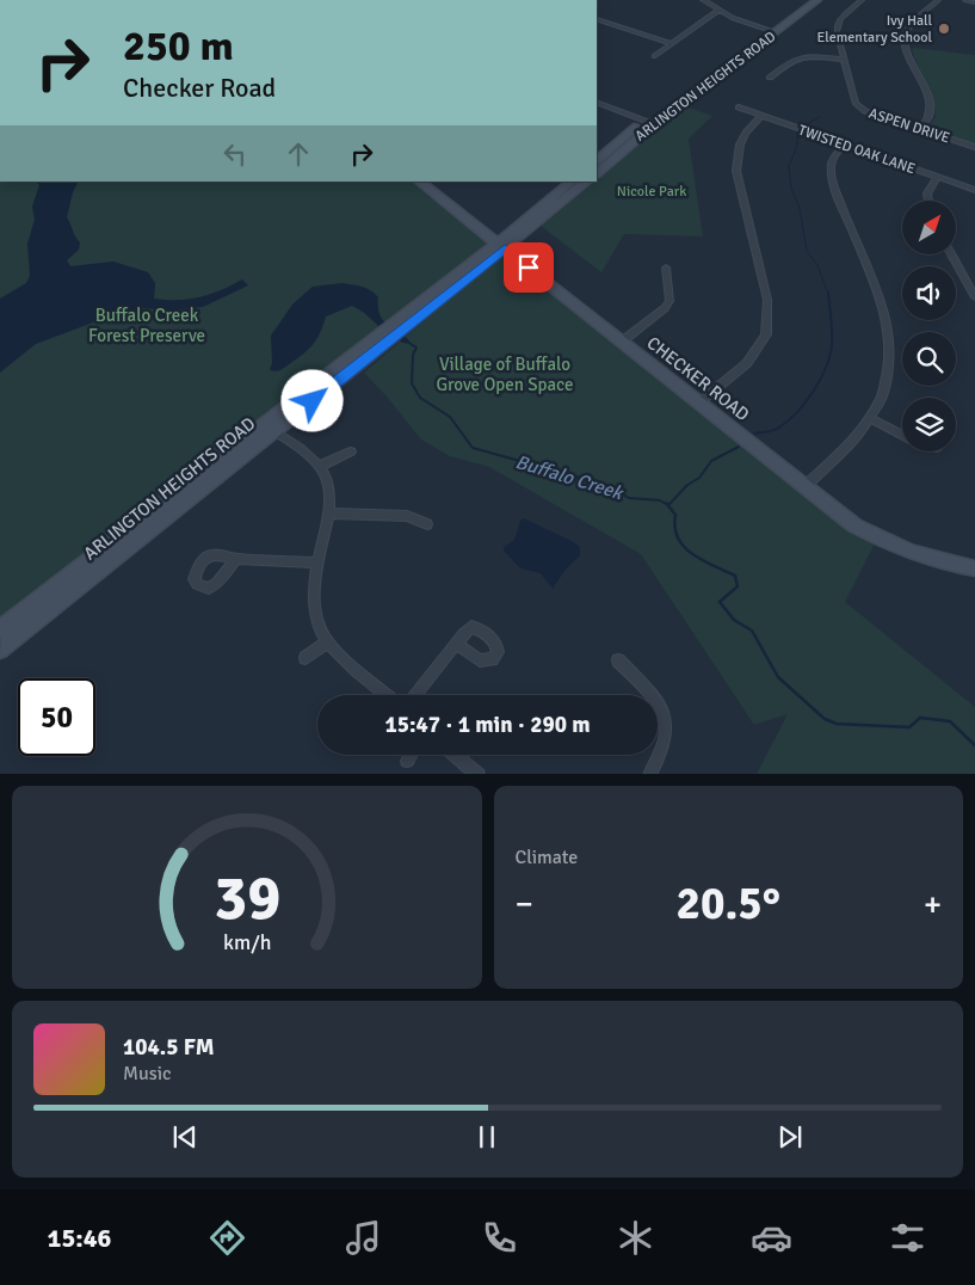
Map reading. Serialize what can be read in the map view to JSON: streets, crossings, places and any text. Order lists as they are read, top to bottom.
{
  "streets": {
    "main road": ["ARLINGTON HEIGHTS ROAD", "CHECKER ROAD"],
    "street": ["ASPEN DRIVE", "TWISTED OAK LANE"]
  },
  "crossings": [
    ["ARLINGTON HEIGHTS ROAD", "CHECKER ROAD"]
  ],
  "water": ["Buffalo Creek"],
  "parks": ["Nicole Park", "Buffalo Creek Forest Preserve", "Village of Buffalo Grove Open Space"],
  "places": ["Ivy Hall Elementary School"],
  "north": "top right",
  "page": {
    "turn": ["250 m", "Checker Road"],
    "limit": "50",
    "trip": "15:47 · 1 min · 290 m",
    "tile": "Climate",
    "heat": ["−", "20.5°", "+"],
    "song": ["104.5 FM", "Music"],
    "tabs": "15:46",
    "gauge": ["39", "km/h"]
  }
}
